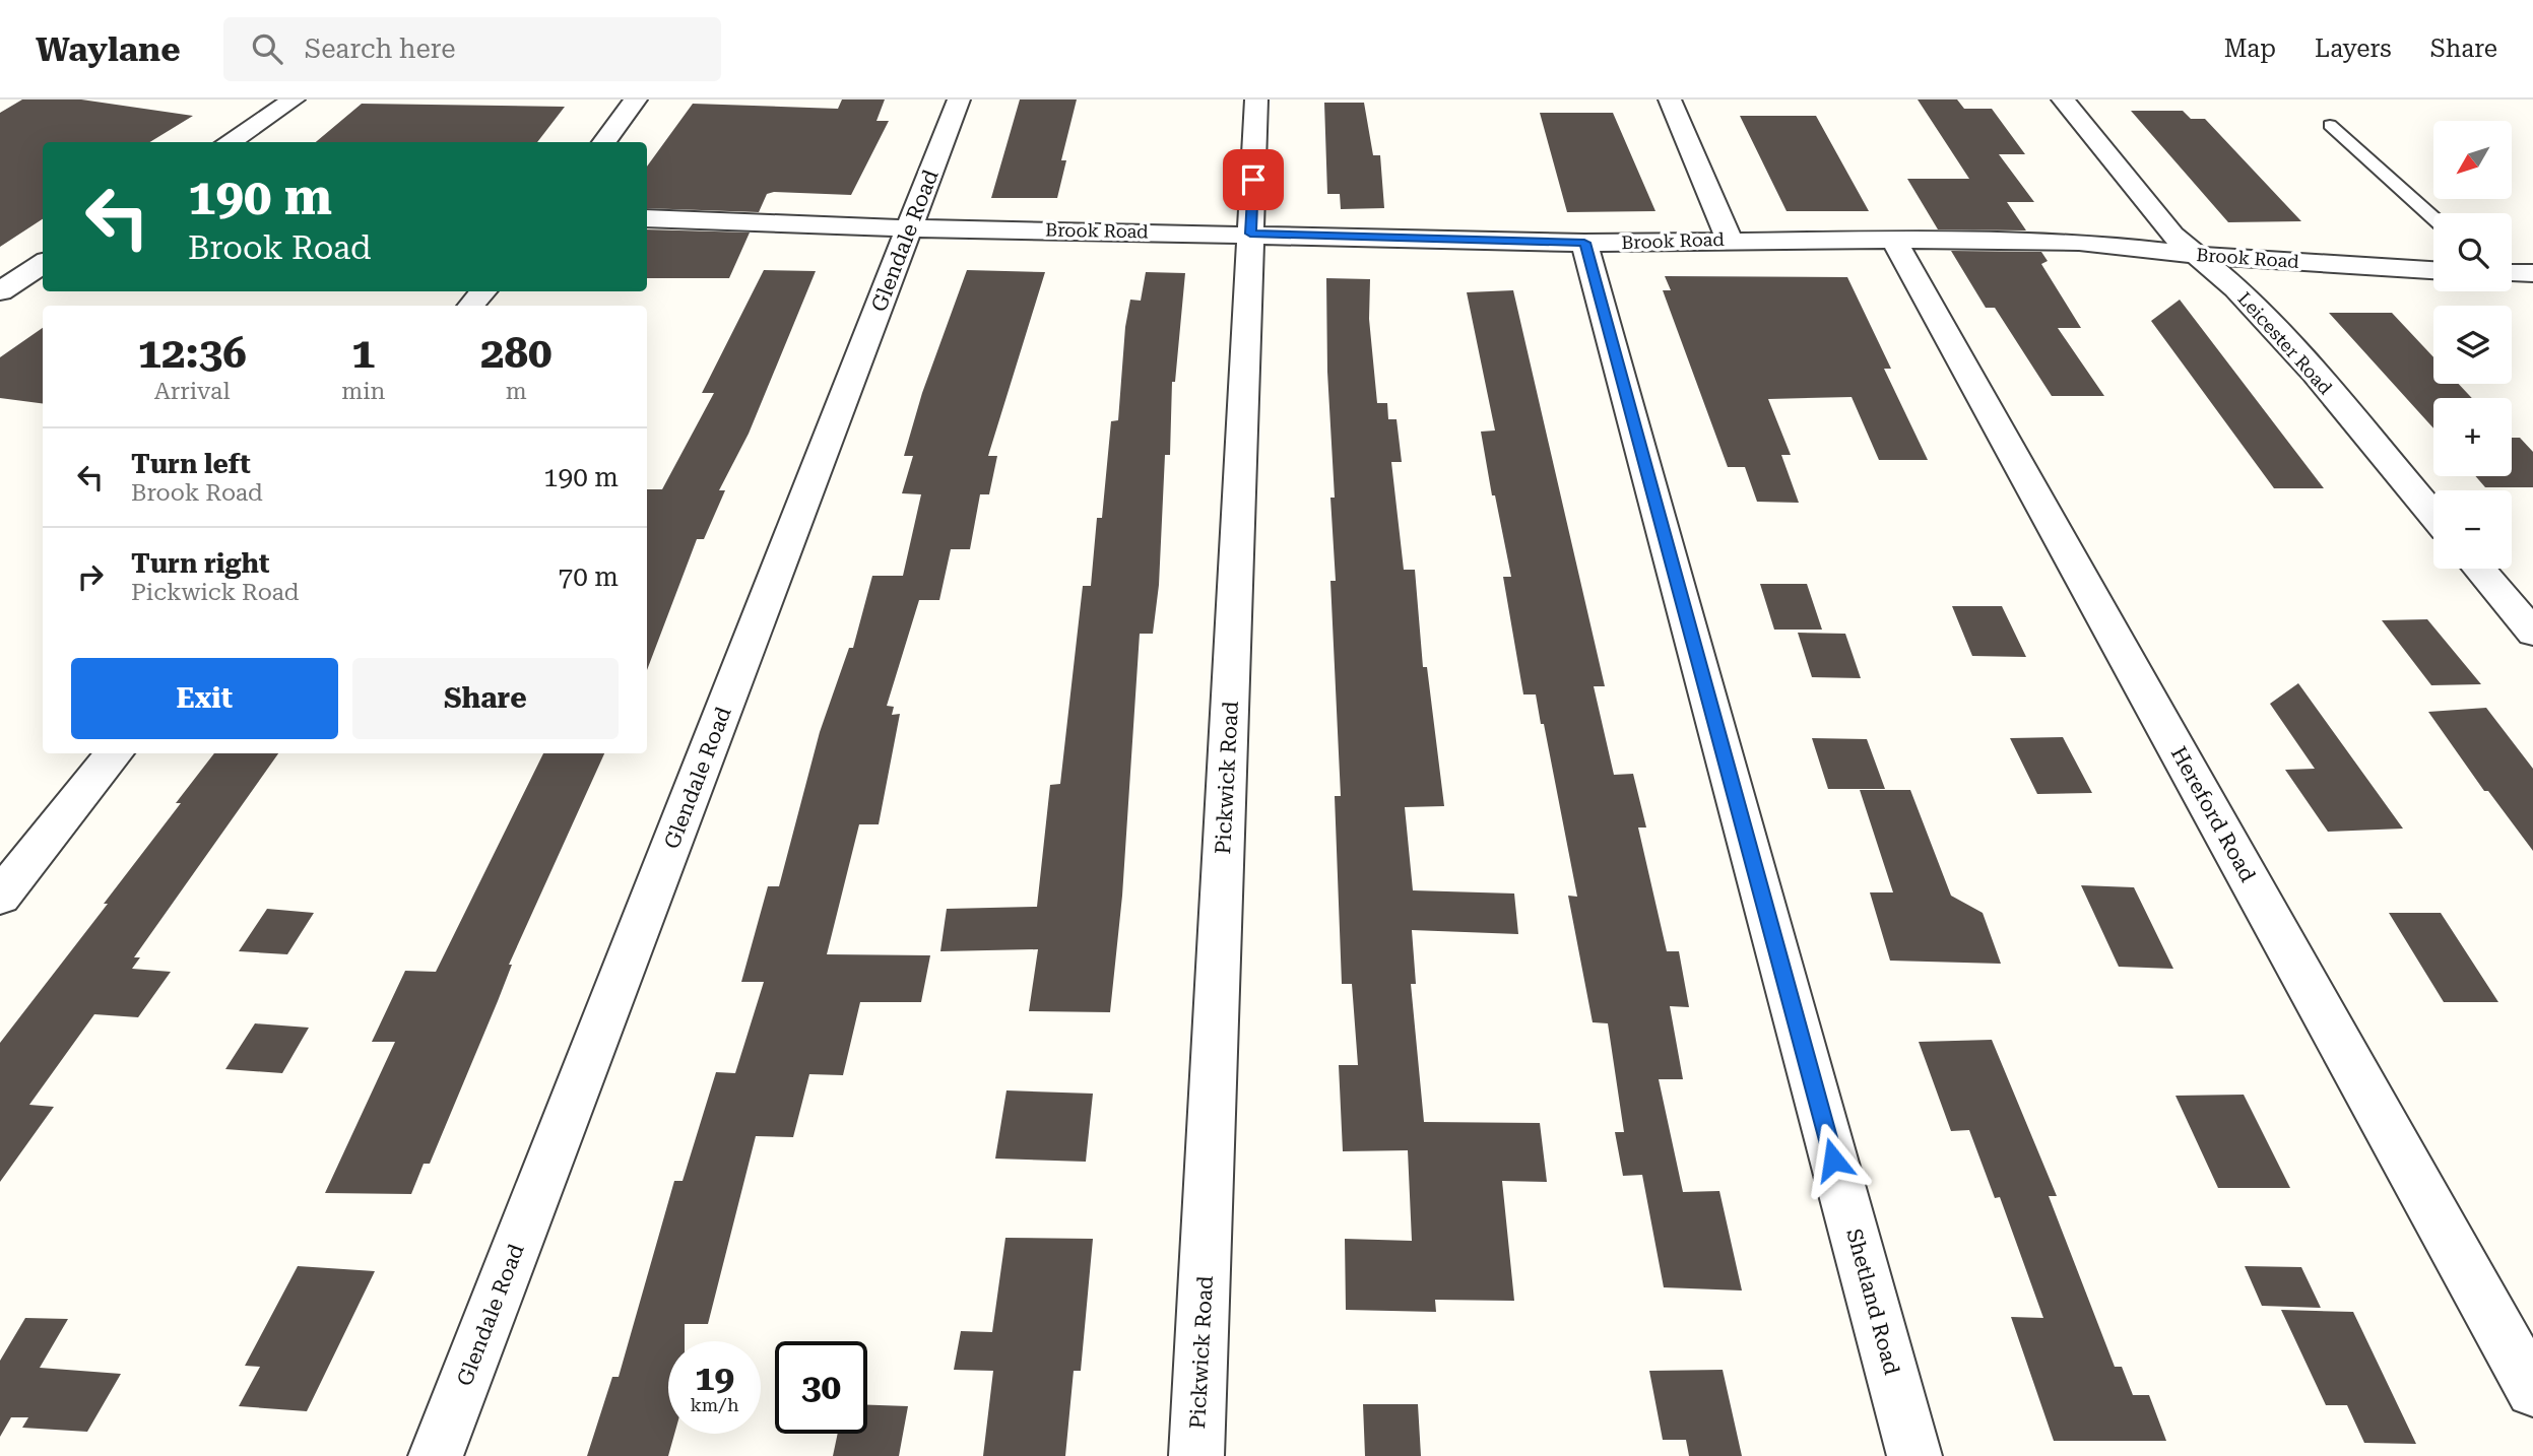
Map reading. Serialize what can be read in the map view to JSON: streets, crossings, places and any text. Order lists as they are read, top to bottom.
{
  "streets": {
    "street": [
      "Brook Road",
      "Glendale Road",
      "Leicester Road",
      "Pickwick Road",
      "Hereford Road",
      "Shetland Road"
    ]
  },
  "crossings": [
    ["Brook Road", "Glendale Road"],
    ["Brook Road", "Leicester Road"],
    ["Brook Road", "Pickwick Road"],
    ["Brook Road", "Hereford Road"],
    ["Brook Road", "Shetland Road"]
  ],
  "north": "bottom left",
  "page": {
    "header": "Waylane",
    "search": "Search here",
    "nav": ["Map", "Layers", "Share"],
    "map_buttons": ["+", "−"],
    "turn": ["190 m", "Brook Road"],
    "eta": [
      "12:36",
      "Arrival",
      "1",
      "min",
      "280",
      "m"
    ],
    "list": [
      {
        "name": "Turn left",
        "note": "Brook Road",
        "value": "190 m"
      },
      {
        "name": "Turn right",
        "note": "Pickwick Road",
        "value": "70 m"
      }
    ],
    "buttons": ["Exit", "Share"],
    "speed": "19 km/h",
    "limit": "30"
  }
}
